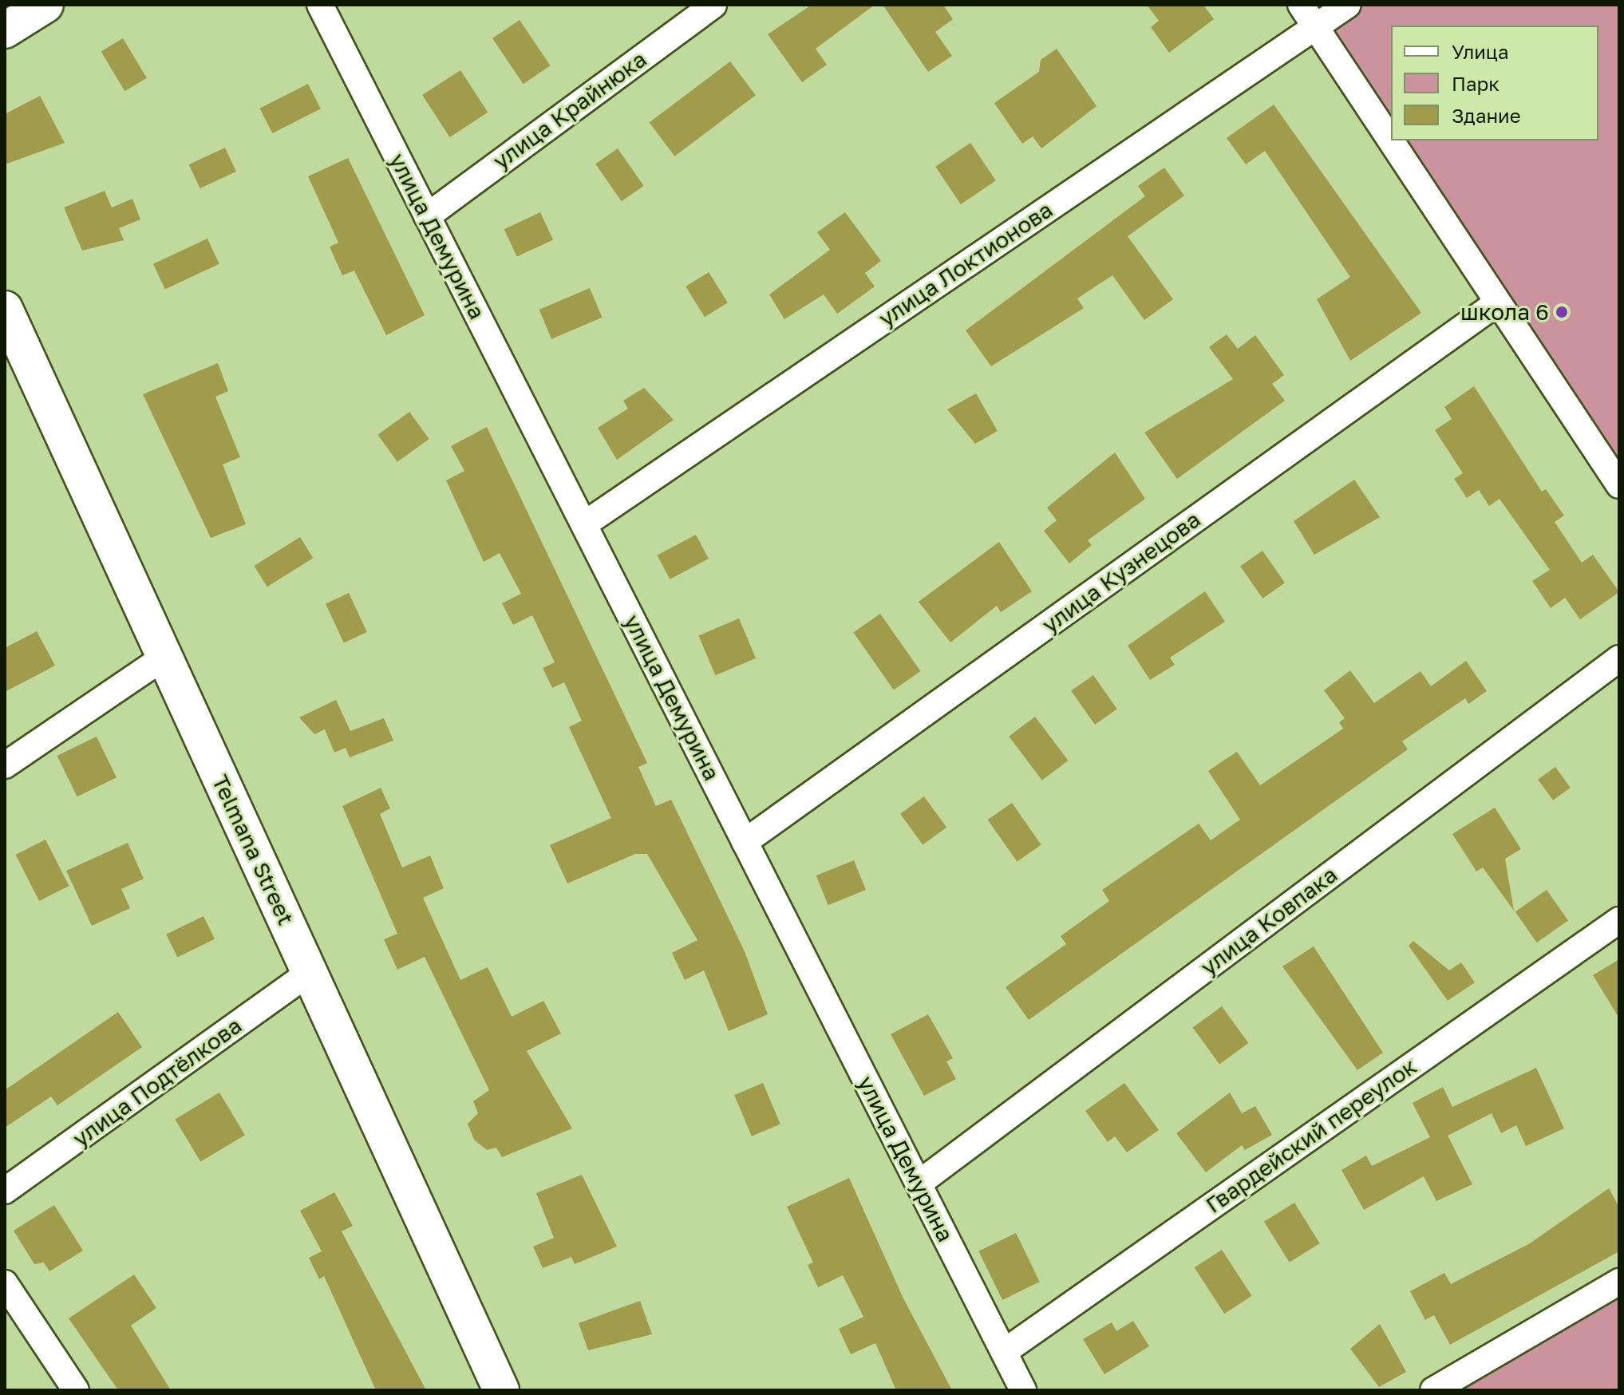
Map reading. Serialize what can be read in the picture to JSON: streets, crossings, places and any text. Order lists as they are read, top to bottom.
{
  "streets": {
    "main road": ["Telmana Street"],
    "street": [
      "улица Крайнюка",
      "улица Демурина",
      "улица Локтионова",
      "улица Кузнецова",
      "улица Ковпака",
      "улица Подтёлкова",
      "Гвардейский переулок"
    ]
  },
  "crossings": [
    ["улица Крайнюка", "улица Демурина"],
    ["улица Демурина", "улица Локтионова"],
    ["улица Демурина", "улица Кузнецова"],
    ["улица Демурина", "улица Ковпака"],
    ["улица Демурина", "Гвардейский переулок"],
    ["Telmana Street", "улица Подтёлкова"]
  ],
  "places": ["школа 6"],
  "legend": ["Улица", "Парк", "Здание"]
}
